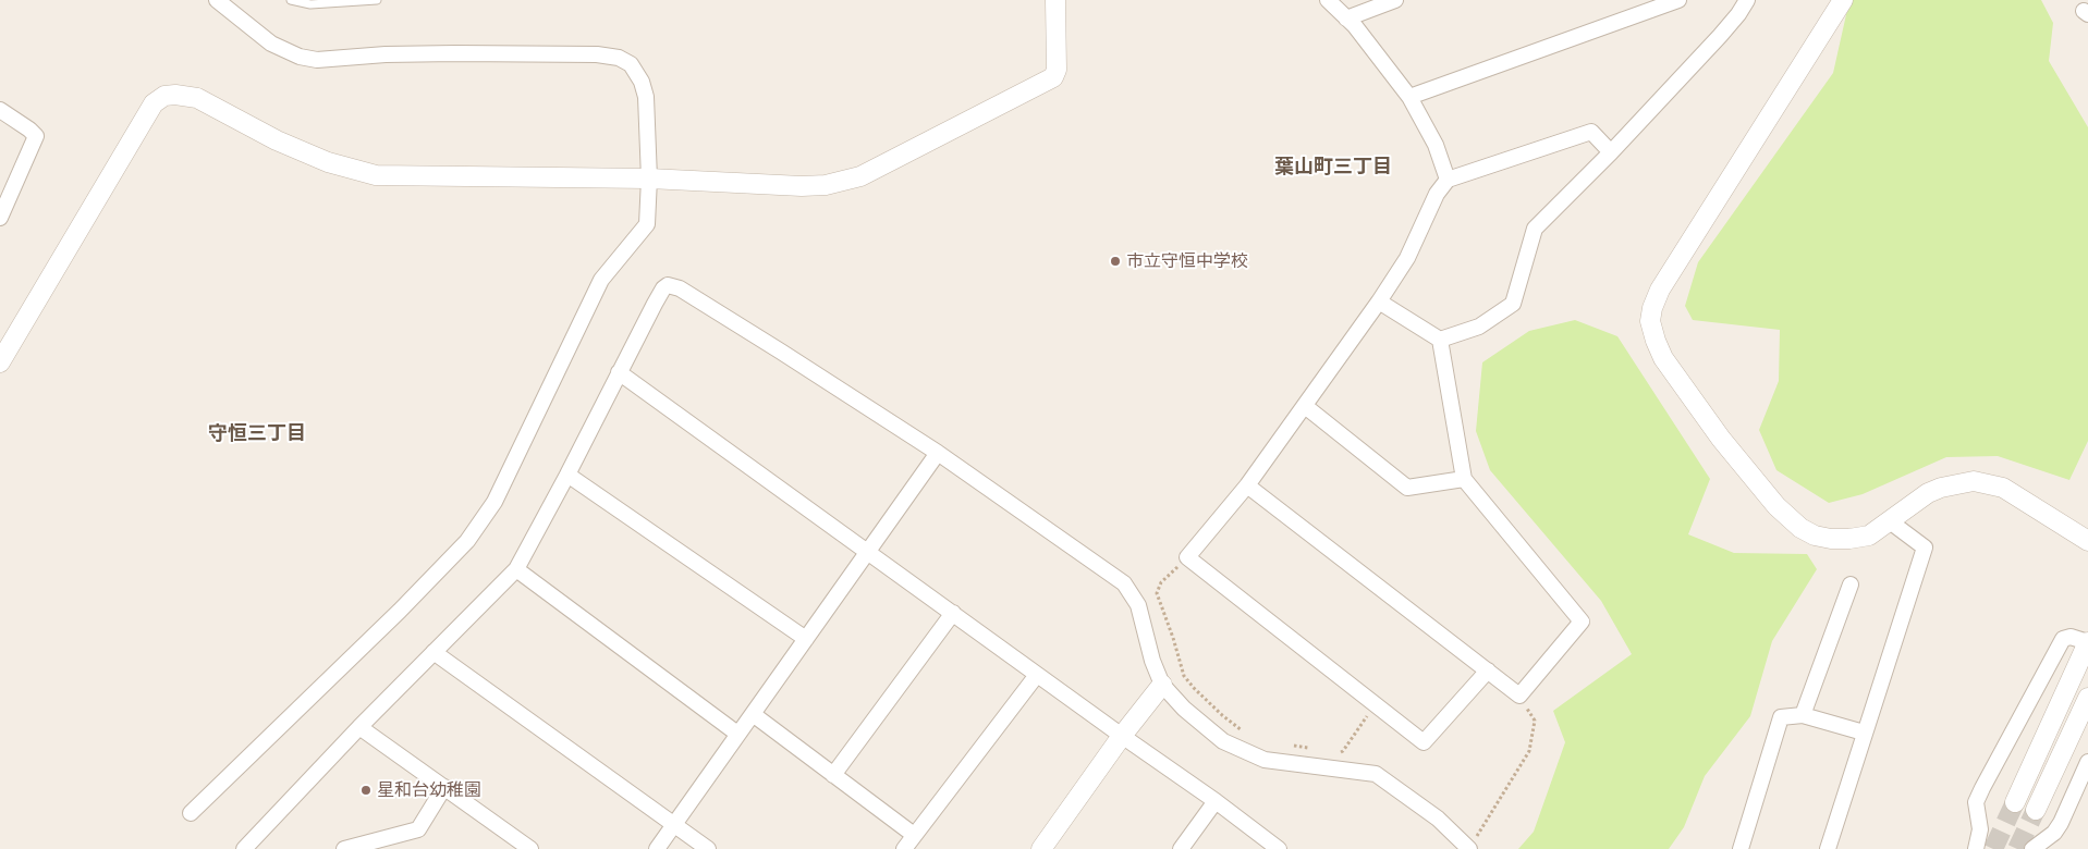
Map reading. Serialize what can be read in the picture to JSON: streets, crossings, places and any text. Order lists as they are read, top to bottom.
{
  "districts": ["葉山町三丁目", "守恒三丁目"],
  "places": ["市立守恒中学校", "星和台幼稚園"]
}
